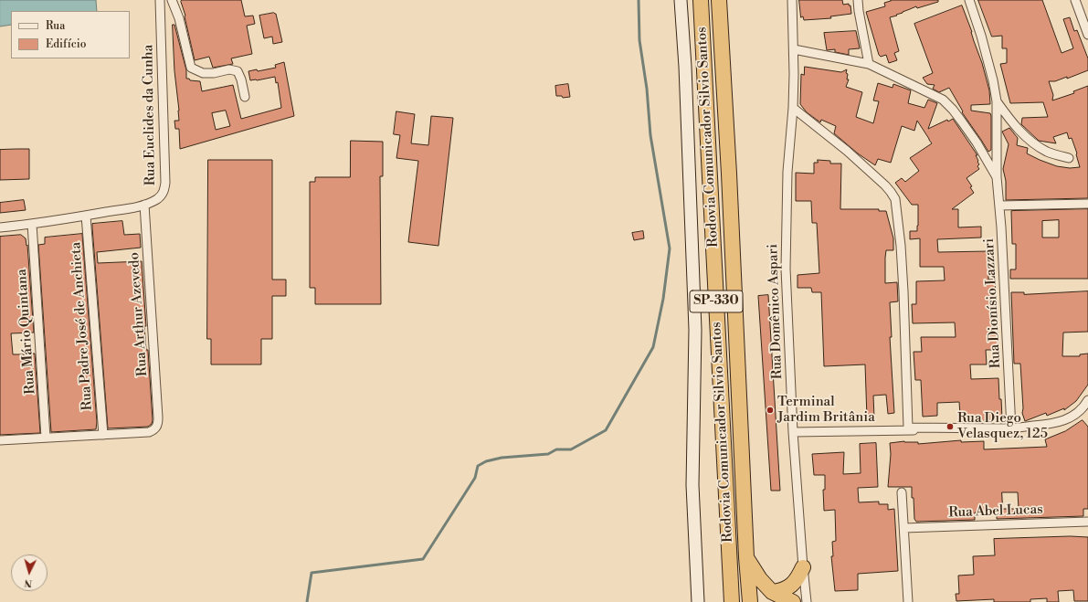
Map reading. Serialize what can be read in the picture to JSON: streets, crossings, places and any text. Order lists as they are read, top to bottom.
{
  "streets": {
    "highway": ["Rodovia Comunicador Silvio Santos", "SP-330"],
    "street": [
      "Rua Euclides da Cunha",
      "Rua Dionísio Lazzari",
      "Rua Domênico Aspari",
      "Rua Arthur Azevedo",
      "Rua Padre José de Anchieta",
      "Rua Mário Quintana",
      "Rua Abel Lucas"
    ]
  },
  "crossings": [
    ["Rua Euclides da Cunha", "Rua Arthur Azevedo"],
    ["Rua Euclides da Cunha", "Rua Padre José de Anchieta"],
    ["Rua Euclides da Cunha", "Rua Mário Quintana"],
    ["Rua Arthur Azevedo", "Rua Padre José de Anchieta"]
  ],
  "places": ["Terminal Jardim Britânia", "Rua Diego Velasquez, 125"],
  "legend": ["Rua", "Edifício"],
  "north": "bottom"
}
